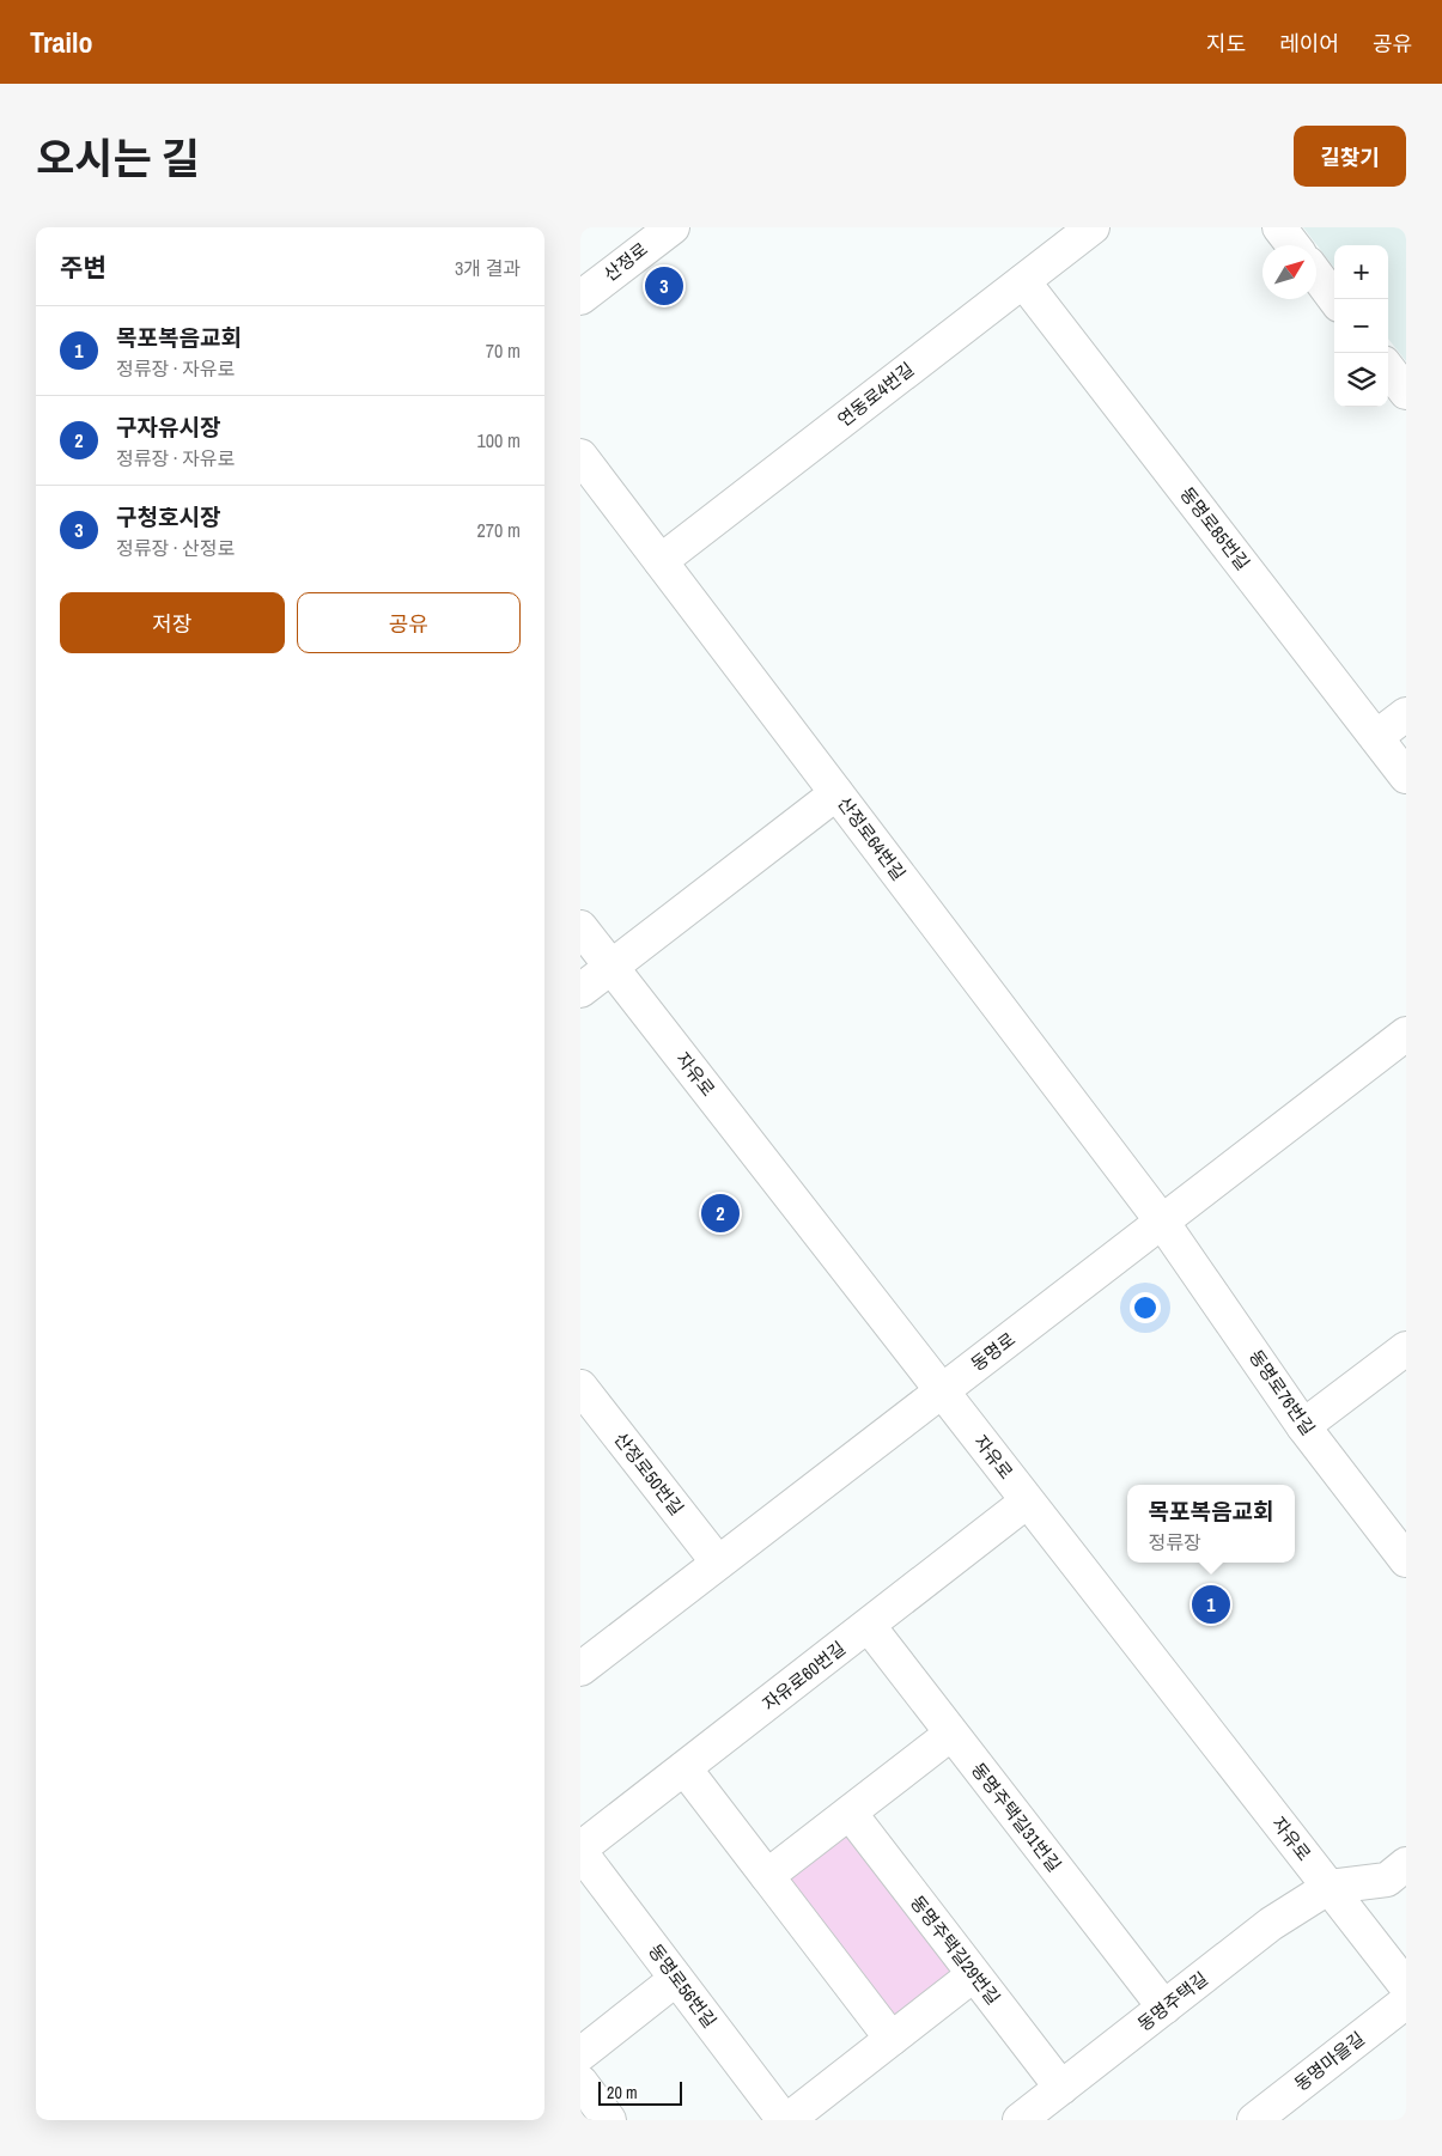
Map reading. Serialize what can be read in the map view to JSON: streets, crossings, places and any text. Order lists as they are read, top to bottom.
{
  "streets": {
    "street": [
      "산정로",
      "연동로4번길",
      "동명로85번길",
      "산정로64번길",
      "자유로",
      "동명로",
      "동명로76번길",
      "산정로50번길",
      "자유로60번길",
      "동명주택길31번길",
      "동명주택길29번길",
      "동명로56번길",
      "동명주택길",
      "동명마을길"
    ]
  },
  "crossings": [
    ["연동로4번길", "동명로85번길"],
    ["연동로4번길", "산정로64번길"],
    ["산정로64번길", "동명로"],
    ["산정로64번길", "동명로76번길"],
    ["자유로", "동명로"],
    ["자유로", "자유로60번길"],
    ["자유로", "동명주택길"],
    ["동명로", "동명로76번길"],
    ["동명로", "산정로50번길"],
    ["자유로60번길", "동명주택길31번길"],
    ["자유로60번길", "동명로56번길"],
    ["동명주택길31번길", "동명주택길"],
    ["동명주택길29번길", "동명주택길"]
  ],
  "scale_bar": "20 m",
  "north": "top right",
  "page": {
    "header": "Trailo",
    "nav": ["지도", "레이어", "공유"],
    "title": "오시는 길",
    "buttons": [
      "길찾기",
      ["저장", "공유"]
    ],
    "heading": ["주변", "3개 결과"],
    "map_buttons": ["+", "−"],
    "pins": ["3", "2", "1"],
    "list": [
      {
        "mark": "1",
        "name": "목포복음교회",
        "note": "정류장 · 자유로",
        "value": "70 m"
      },
      {
        "mark": "2",
        "name": "구자유시장",
        "note": "정류장 · 자유로",
        "value": "100 m"
      },
      {
        "mark": "3",
        "name": "구청호시장",
        "note": "정류장 · 산정로",
        "value": "270 m"
      }
    ],
    "popup": ["목포복음교회", "정류장"],
    "scale": "20 m"
  }
}
